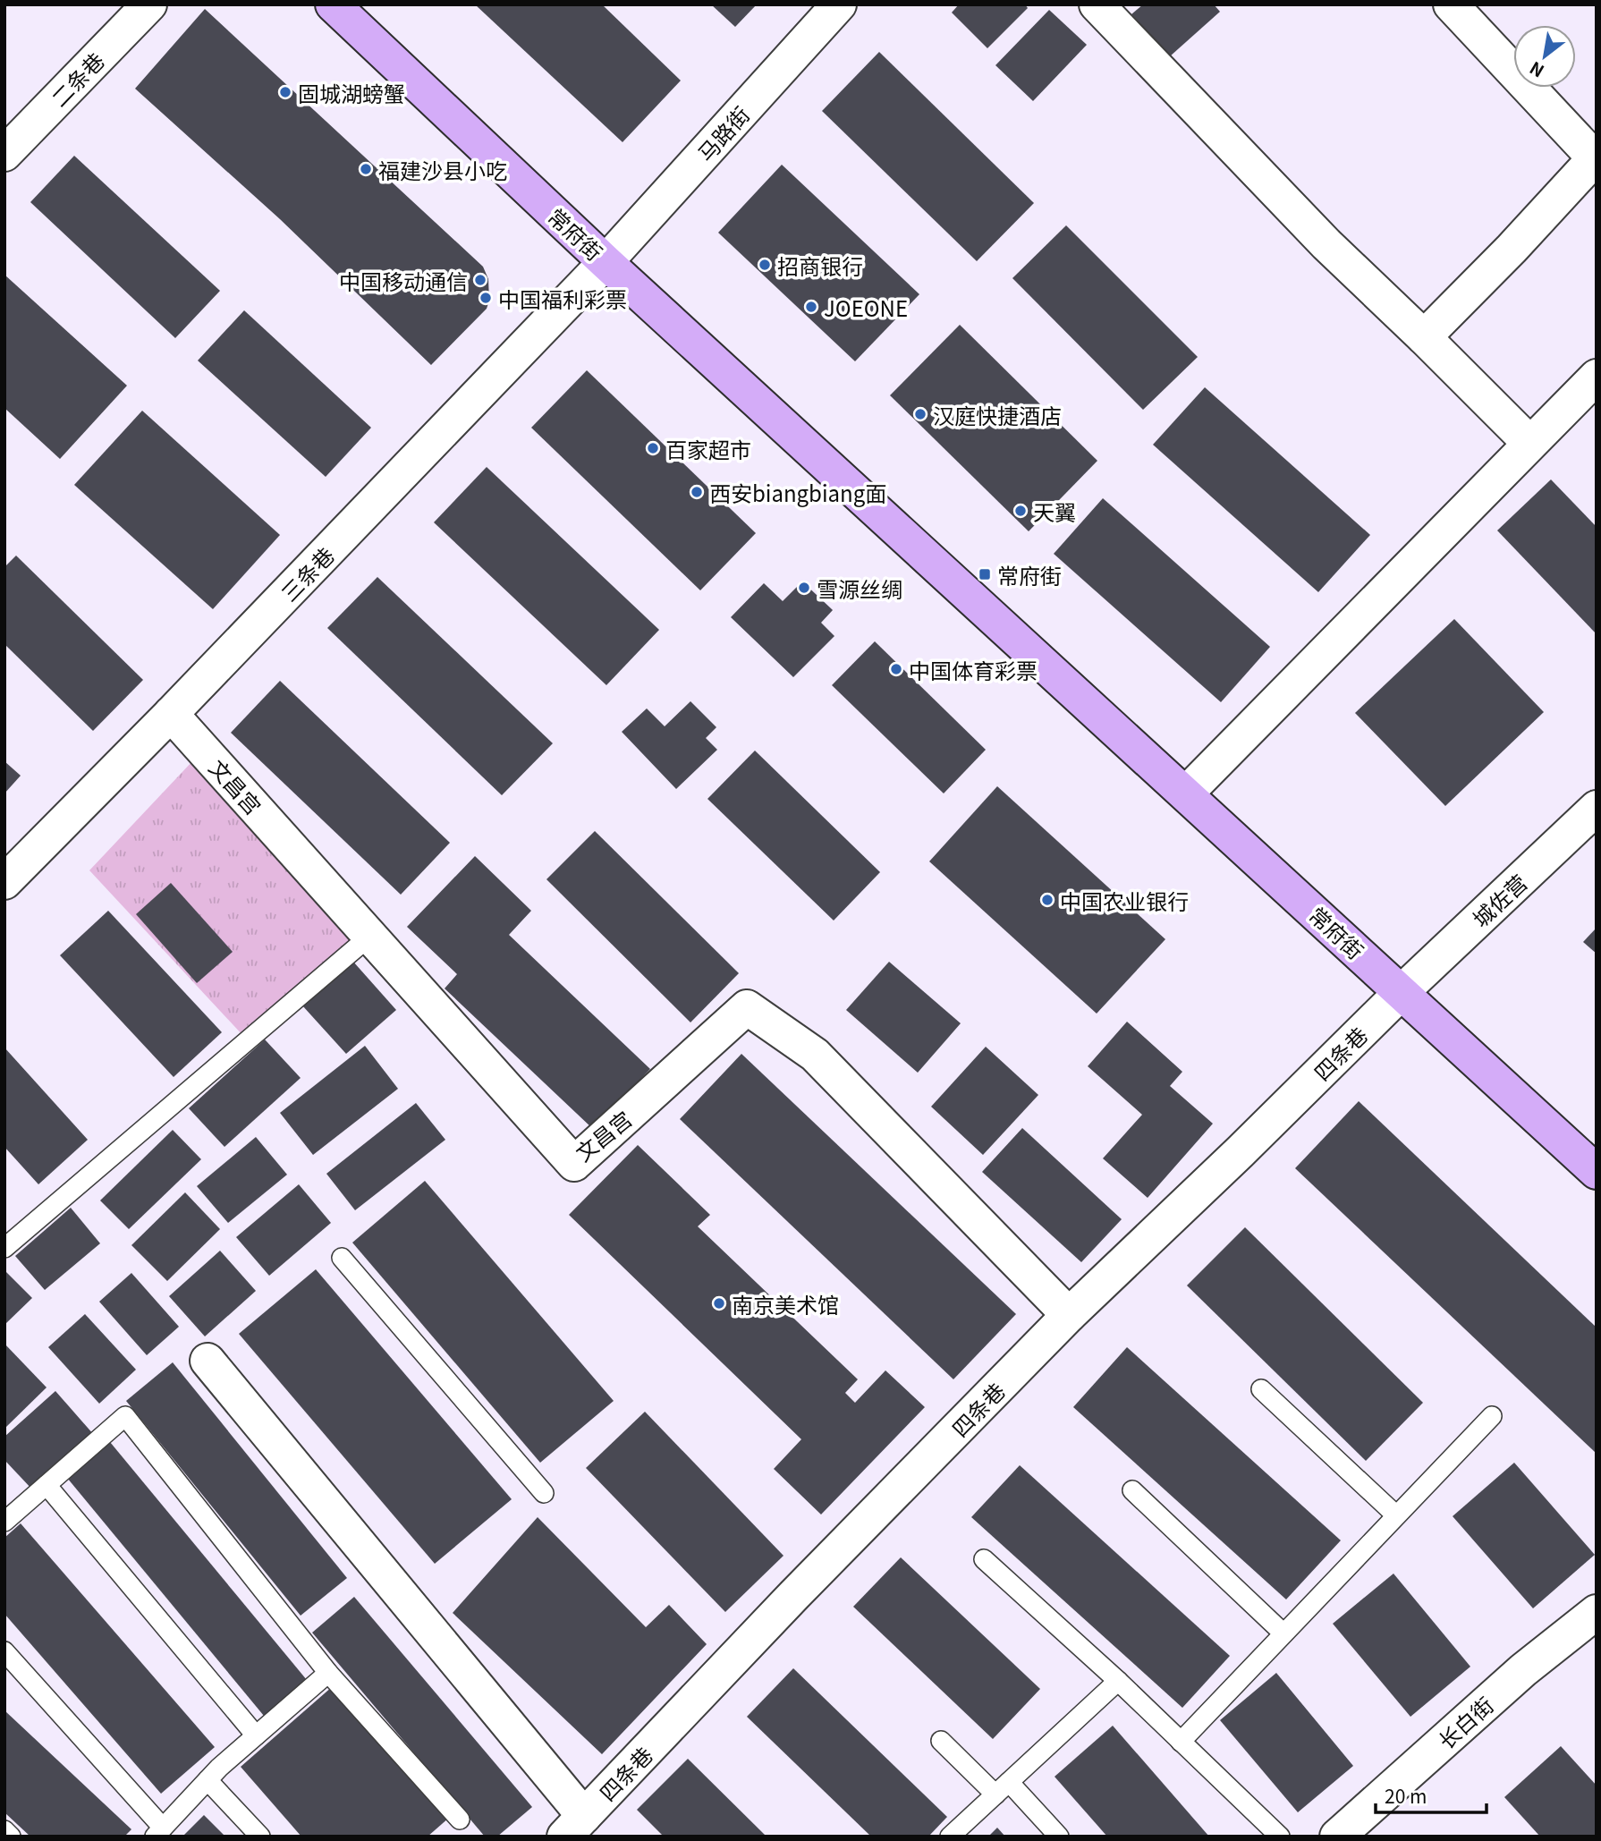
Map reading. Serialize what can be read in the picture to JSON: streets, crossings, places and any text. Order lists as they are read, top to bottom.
{
  "streets": {
    "main road": ["常府街"],
    "street": [
      "二条巷",
      "马路街",
      "三条巷",
      "文昌宫",
      "城佐营",
      "四条巷",
      "长白街"
    ]
  },
  "crossings": [
    ["马路街", "常府街"],
    ["马路街", "三条巷"],
    ["常府街", "三条巷"],
    ["常府街", "城佐营"],
    ["常府街", "四条巷"],
    ["三条巷", "文昌宫"],
    ["文昌宫", "四条巷"],
    ["城佐营", "四条巷"]
  ],
  "places": {
    "other": [
      "固城湖螃蟹",
      "福建沙县小吃",
      "招商银行",
      "中国移动通信",
      "中国福利彩票",
      "JOEONE",
      "汉庭快捷酒店",
      "百家超市",
      "西安biangbiang面",
      "天翼",
      "雪源丝绸",
      "中国体育彩票",
      "中国农业银行",
      "南京美术馆"
    ],
    "transit": ["常府街"]
  },
  "scale_bar": "20 m",
  "north": "bottom left"
}
